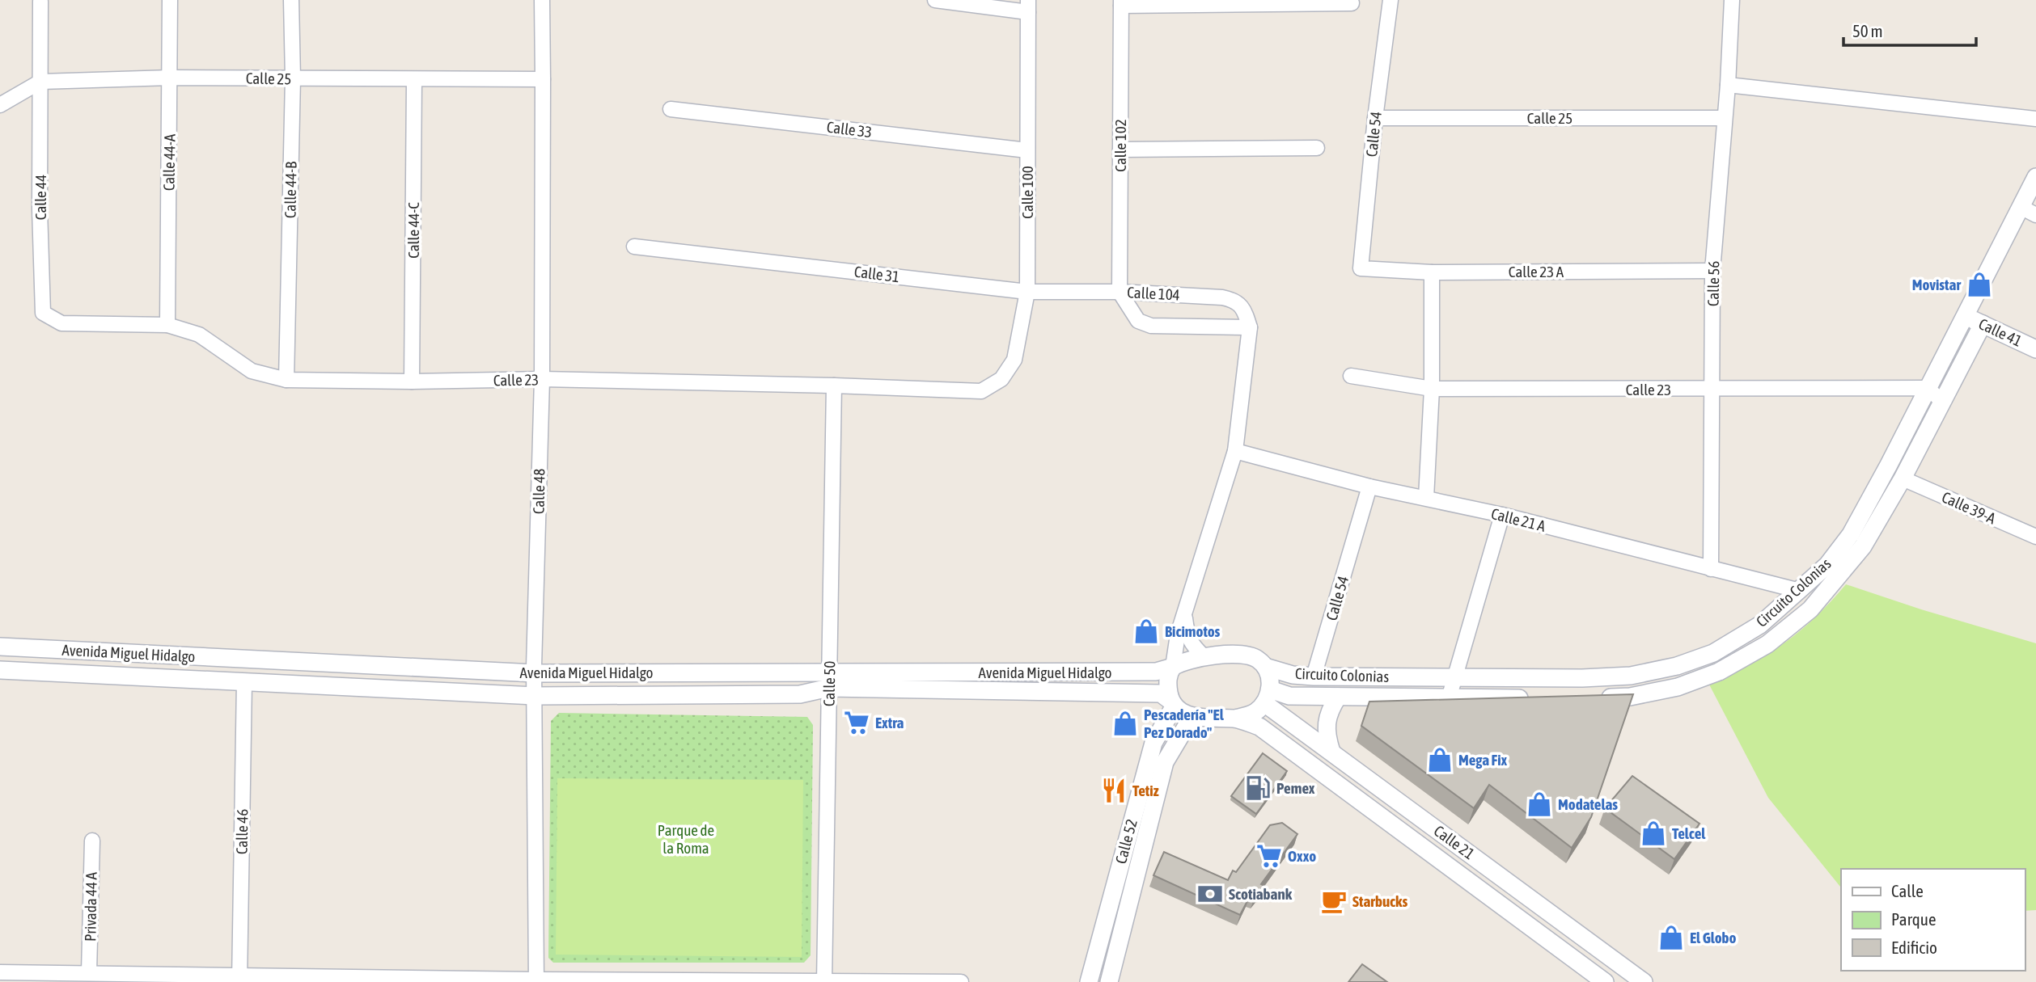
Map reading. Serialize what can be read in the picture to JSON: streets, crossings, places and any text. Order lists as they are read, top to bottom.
{
  "streets": {
    "street": [
      "Calle 25",
      "Calle 33",
      "Calle 54",
      "Calle 102",
      "Calle 44-A",
      "Calle 44-B",
      "Calle 100",
      "Calle 44",
      "Calle 44-C",
      "Calle 23 A",
      "Calle 31",
      "Calle 56",
      "Calle 104",
      "Calle 41",
      "Calle 23",
      "Calle 48",
      "Calle 39-A",
      "Calle 21 A",
      "Circuito Colonias",
      "Avenida Miguel Hidalgo",
      "Calle 50",
      "Calle 46",
      "Calle 52",
      "Calle 21",
      "Privada 44 A"
    ]
  },
  "crossings": [
    ["Calle 25", "Calle 54"],
    ["Calle 25", "Calle 44-A"],
    ["Calle 25", "Calle 44-B"],
    ["Calle 25", "Calle 44"],
    ["Calle 25", "Calle 44-C"],
    ["Calle 25", "Calle 56"],
    ["Calle 25", "Calle 48"],
    ["Calle 33", "Calle 100"],
    ["Calle 54", "Calle 23 A"],
    ["Calle 54", "Calle 21 A"],
    ["Calle 54", "Circuito Colonias"],
    ["Calle 102", "Calle 31"],
    ["Calle 102", "Calle 104"],
    ["Calle 44-A", "Calle 23"],
    ["Calle 44-B", "Calle 23"],
    ["Calle 100", "Calle 31"],
    ["Calle 100", "Calle 23"],
    ["Calle 44", "Calle 23"],
    ["Calle 44-C", "Calle 23"],
    ["Calle 23 A", "Calle 56"],
    ["Calle 31", "Calle 104"],
    ["Calle 56", "Calle 23"],
    ["Calle 56", "Calle 21 A"],
    ["Calle 41", "Circuito Colonias"],
    ["Calle 23", "Calle 48"],
    ["Calle 23", "Circuito Colonias"],
    ["Calle 23", "Calle 50"],
    ["Calle 48", "Avenida Miguel Hidalgo"],
    ["Calle 39-A", "Circuito Colonias"],
    ["Calle 21 A", "Circuito Colonias"],
    ["Circuito Colonias", "Avenida Miguel Hidalgo"],
    ["Circuito Colonias", "Calle 52"],
    ["Circuito Colonias", "Calle 21"],
    ["Avenida Miguel Hidalgo", "Calle 50"],
    ["Avenida Miguel Hidalgo", "Calle 46"],
    ["Avenida Miguel Hidalgo", "Calle 52"],
    ["Avenida Miguel Hidalgo", "Calle 21"],
    ["Calle 52", "Calle 21"]
  ],
  "parks": ["Parque de la Roma"],
  "places": {
    "shop": [
      "Movistar",
      "Bicimotos",
      "Pescadería \"El Pez Dorado\"",
      "Mega Fix",
      "Modatelas",
      "Telcel",
      "El Globo"
    ],
    "supermarket": ["Extra", "Oxxo"],
    "fuel station": ["Pemex"],
    "restaurant": ["Tetiz"],
    "bank": ["Scotiabank"],
    "cafe": ["Starbucks"]
  },
  "legend": ["Calle", "Parque", "Edificio"],
  "scale_bar": "50 m"
}
